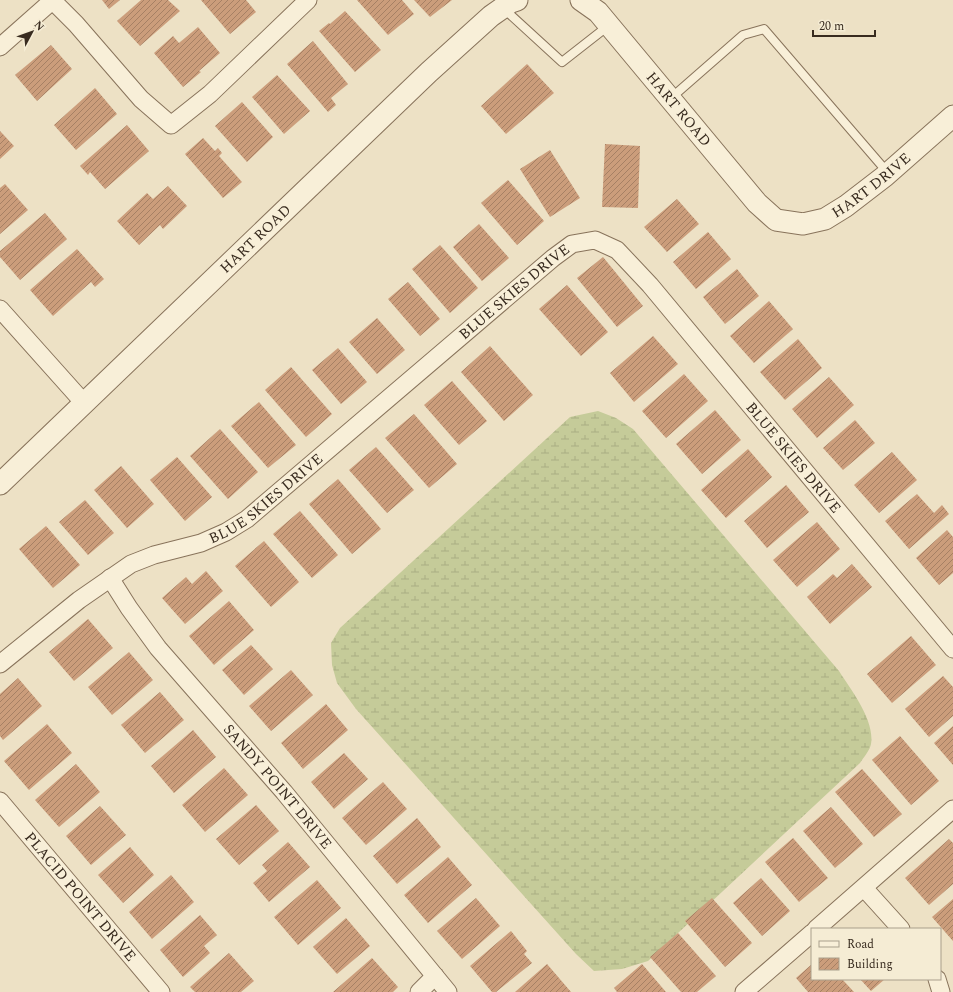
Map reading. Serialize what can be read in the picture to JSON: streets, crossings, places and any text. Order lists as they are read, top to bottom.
{
  "streets": {
    "street": [
      "HART ROAD",
      "HART DRIVE",
      "BLUE SKIES DRIVE",
      "SANDY POINT DRIVE",
      "PLACID POINT DRIVE"
    ]
  },
  "crossings": [
    ["HART ROAD", "HART DRIVE"],
    ["BLUE SKIES DRIVE", "SANDY POINT DRIVE"]
  ],
  "legend": ["Road", "Building"],
  "scale_bar": "20 m",
  "north": "top right"
}
